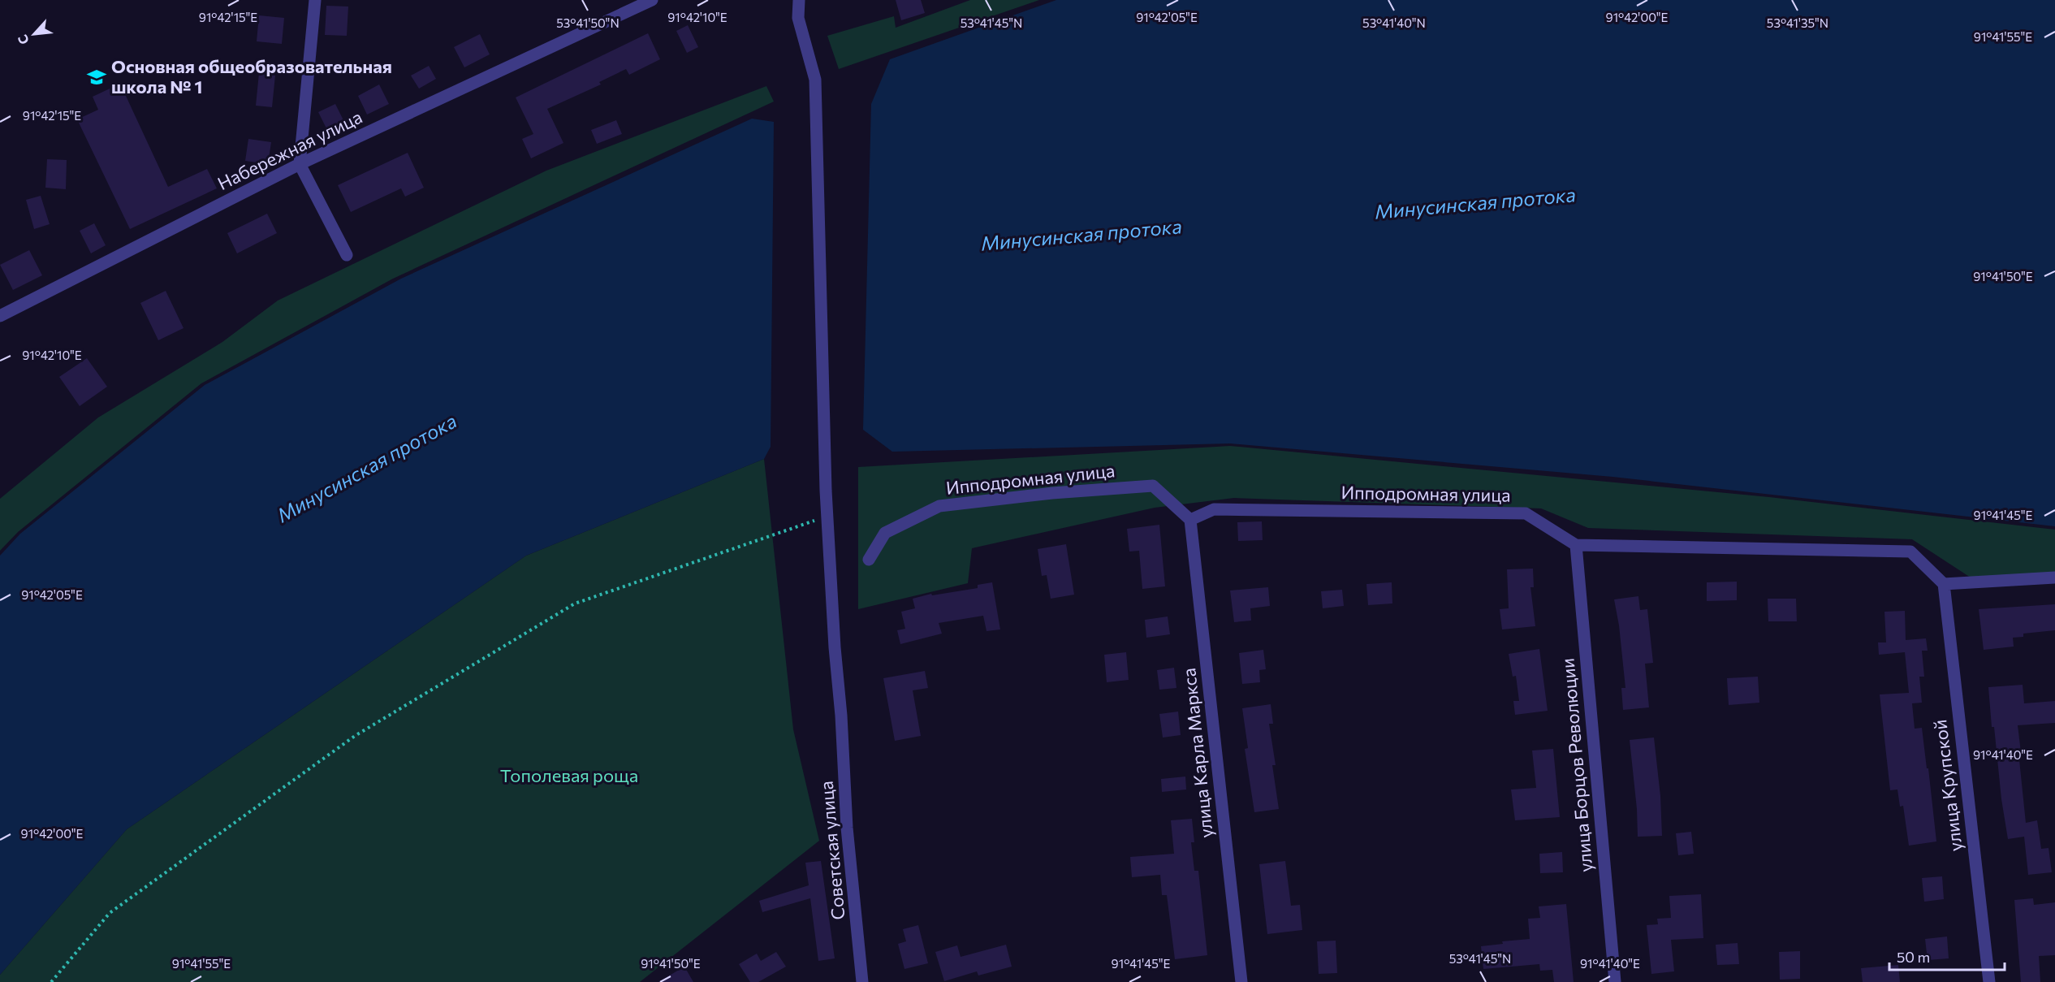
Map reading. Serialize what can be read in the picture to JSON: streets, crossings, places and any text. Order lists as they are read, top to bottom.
{
  "streets": {
    "street": [
      "Набережная улица",
      "Ипподромная улица",
      "улица Карла Маркса",
      "улица Борцов Революции",
      "улица Крупской",
      "Советская улица"
    ]
  },
  "crossings": [
    ["Ипподромная улица", "улица Карла Маркса"],
    ["Ипподромная улица", "улица Борцов Революции"]
  ],
  "water": ["Минусинская протока"],
  "parks": ["Тополевая роща"],
  "places": {
    "school or university": ["Основная общеобразовательная школа № 1"]
  },
  "scale_bar": "50 m",
  "north": "bottom left",
  "coordinates": [
    "91°42'15\"E",
    "91°42'10\"E",
    "91°42'05\"E",
    "91°42'00\"E",
    "53°41'50\"N",
    "53°41'45\"N",
    "53°41'40\"N",
    "53°41'35\"N",
    "91°41'55\"E",
    "91°41'50\"E",
    "91°41'45\"E",
    "91°41'40\"E"
  ]
}
